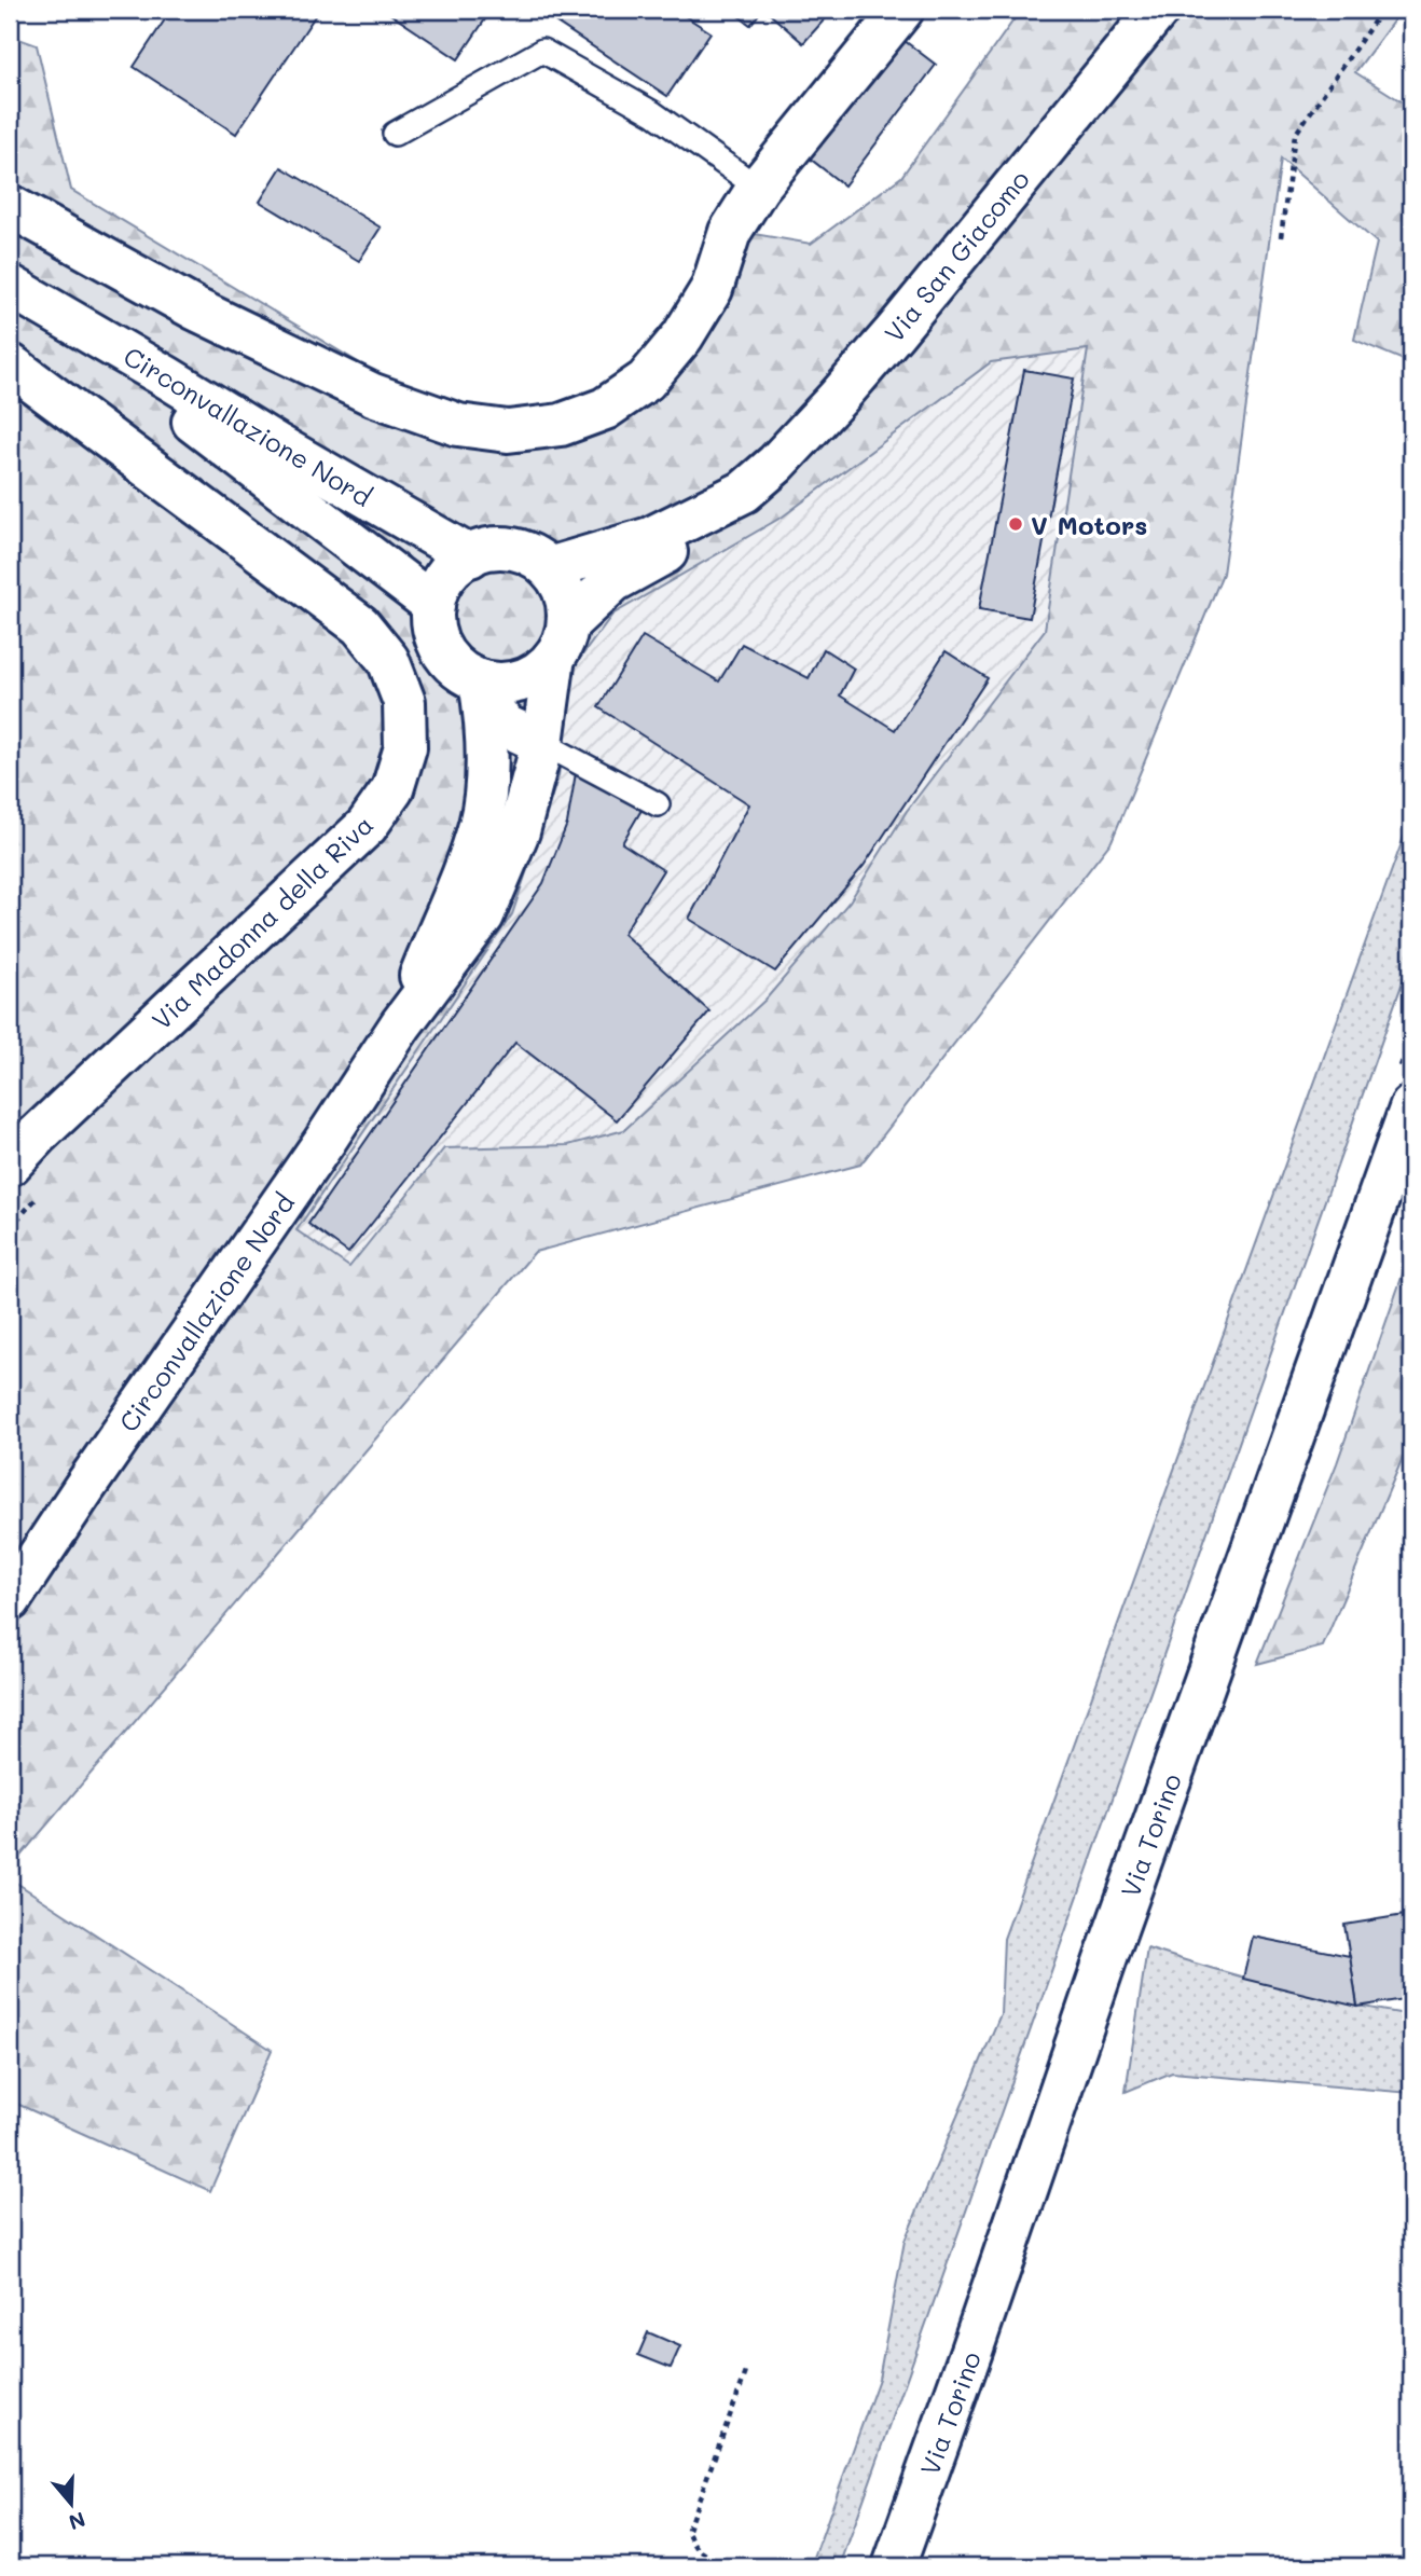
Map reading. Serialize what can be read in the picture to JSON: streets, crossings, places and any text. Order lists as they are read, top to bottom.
{
  "streets": {
    "main road": [
      "Via San Giacomo",
      "Circonvallazione Nord",
      "Via Madonna della Riva",
      "Via Torino"
    ]
  },
  "crossings": [
    ["Via San Giacomo", "Circonvallazione Nord"]
  ],
  "places": ["V Motors"],
  "north": "bottom"
}
